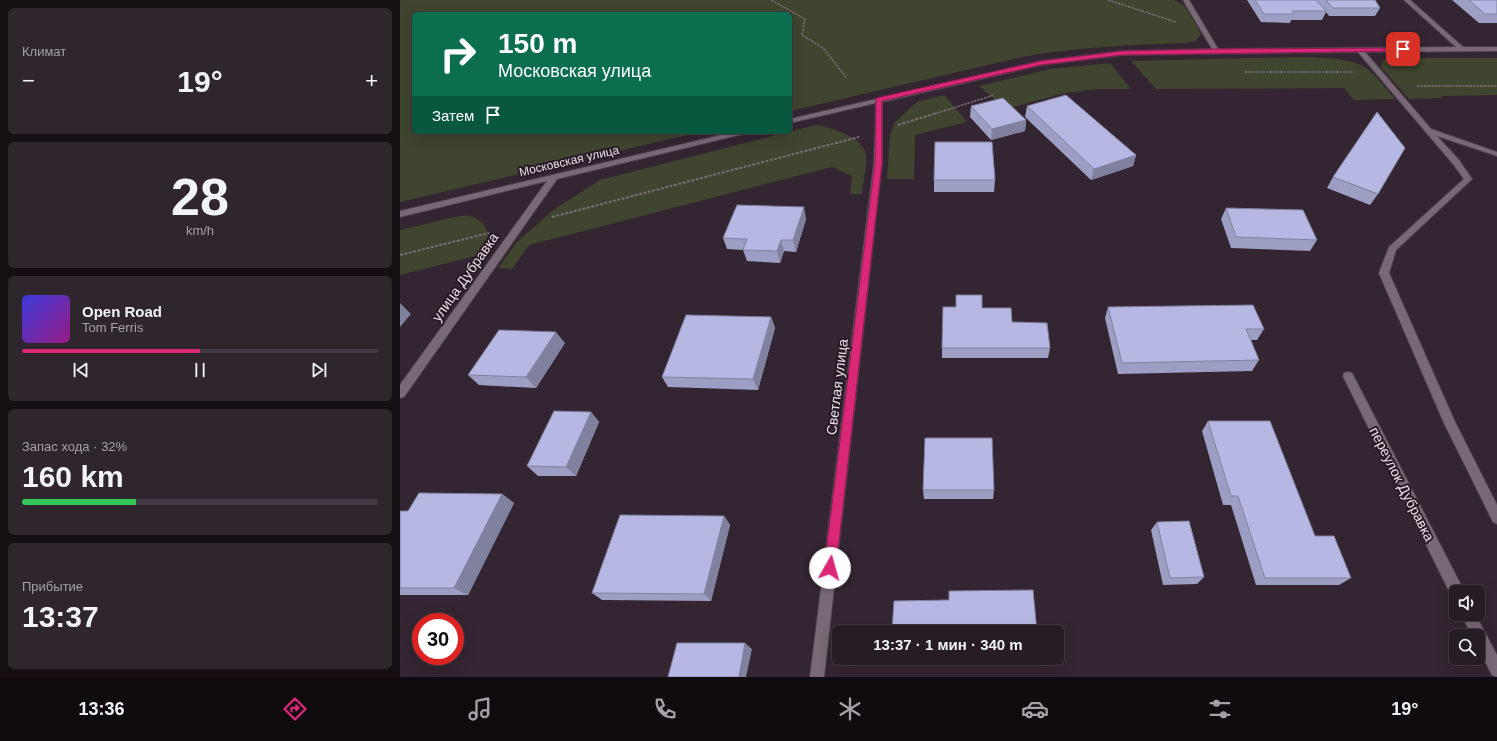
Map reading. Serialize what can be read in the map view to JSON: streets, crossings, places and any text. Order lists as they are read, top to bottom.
{
  "streets": {
    "street": [
      "Московская улица",
      "улица Дубравка",
      "Светлая улица",
      "переулок Дубравка"
    ]
  },
  "crossings": [
    ["Московская улица", "улица Дубравка"]
  ],
  "page": {
    "tile": [
      "Климат",
      ["28", "km/h"],
      ["Запас хода · 32%", "160 km"],
      ["Прибытие", "13:37"]
    ],
    "turn": ["150 m", "Московская улица"],
    "heat": ["−", "19°", "+"],
    "then": "Затем",
    "song": ["Open Road", "Tom Ferris"],
    "limit": "30",
    "trip": "13:37 · 1 мин · 340 m",
    "tabs": ["13:36", "19°"]
  }
}
